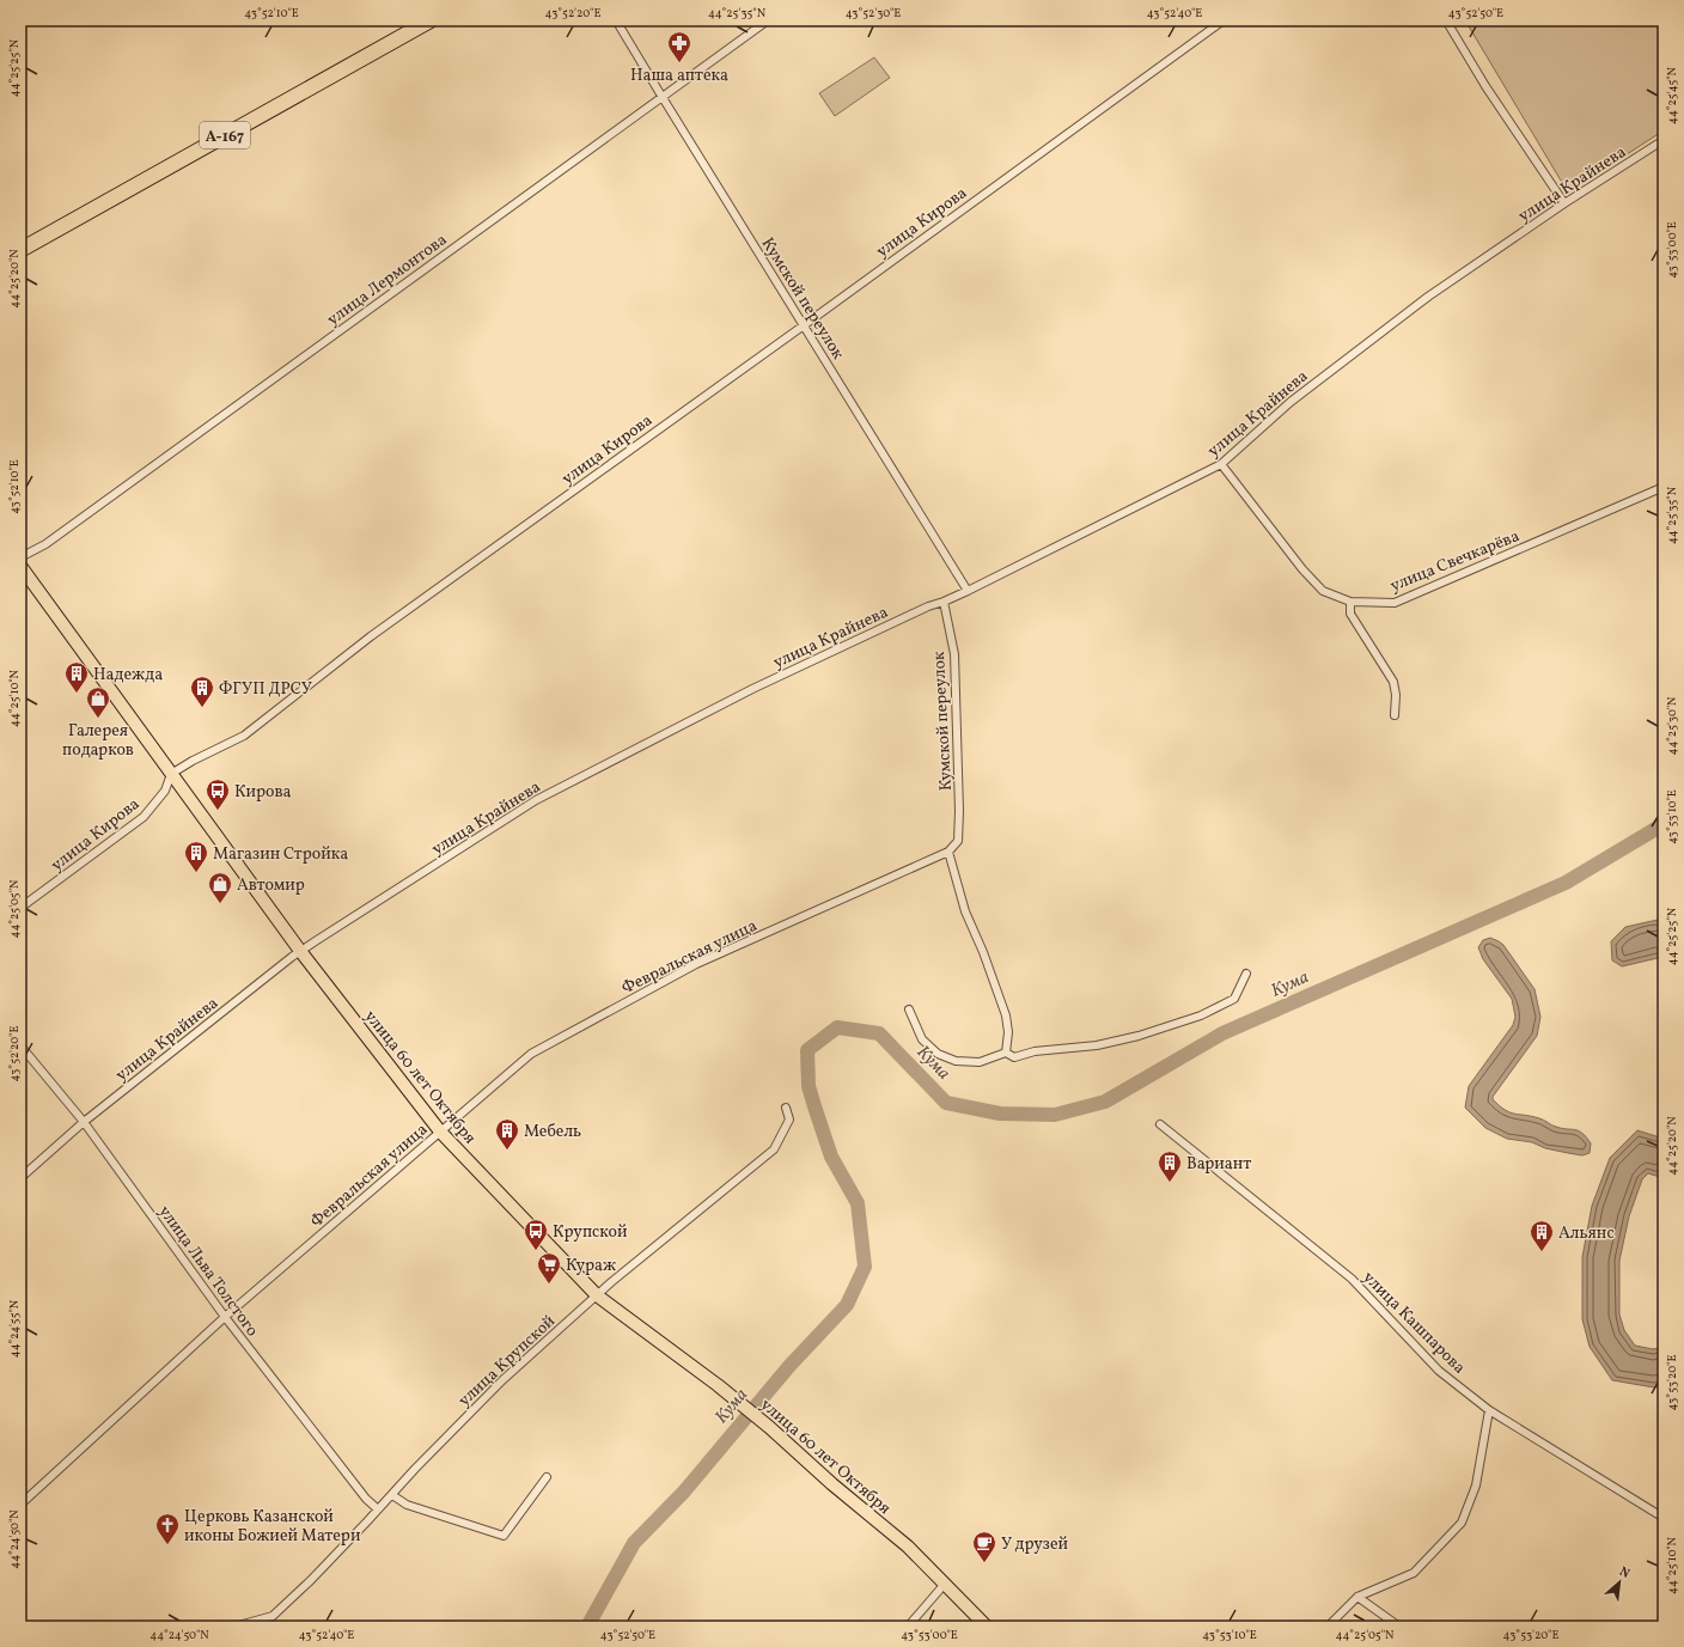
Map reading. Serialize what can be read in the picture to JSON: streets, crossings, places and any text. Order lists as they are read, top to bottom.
{
  "streets": {
    "highway": ["А-167"],
    "main road": ["улица 60 лет Октября"],
    "street": [
      "улица Крайнева",
      "улица Кирова",
      "улица Лермонтова",
      "Кумской переулок",
      "улица Свечкарёва",
      "Февральская улица",
      "улица Льва Толстого",
      "улица Кашпарова",
      "улица Крупской"
    ]
  },
  "crossings": [
    ["улица Крайнева", "Кумской переулок"],
    ["улица Крайнева", "улица Свечкарёва"],
    ["улица Крайнева", "улица 60 лет Октября"],
    ["улица Крайнева", "улица Льва Толстого"],
    ["улица Кирова", "Кумской переулок"],
    ["улица Кирова", "улица 60 лет Октября"],
    ["улица Лермонтова", "Кумской переулок"],
    ["Кумской переулок", "Февральская улица"],
    ["Февральская улица", "улица 60 лет Октября"],
    ["Февральская улица", "улица Льва Толстого"],
    ["улица 60 лет Октября", "улица Крупской"],
    ["улица Льва Толстого", "улица Крупской"]
  ],
  "water": ["Кума"],
  "places": {
    "pharmacy": ["Наша аптека"],
    "building": [
      "Надежда",
      "ФГУП ДРСУ",
      "Магазин Стройка",
      "Мебель",
      "Вариант",
      "Альянс"
    ],
    "shop": ["Галерея подарков", "Автомир"],
    "bus stop": ["Кирова", "Крупской"],
    "supermarket": ["Кураж"],
    "church": ["Церковь Казанской иконы Божией Матери"],
    "cafe": ["У друзей"]
  },
  "north": "top right",
  "coordinates": [
    "43°52'10\"E",
    "43°52'20\"E",
    "44°25'35\"N",
    "43°52'30\"E",
    "43°52'40\"E",
    "43°52'50\"E",
    "44°25'25\"N",
    "44°25'45\"N",
    "43°53'00\"E",
    "44°25'20\"N",
    "44°25'10\"N",
    "44°25'30\"N",
    "43°53'10\"E",
    "44°25'05\"N",
    "44°24'55\"N",
    "43°53'20\"E",
    "44°24'50\"N"
  ]
}
